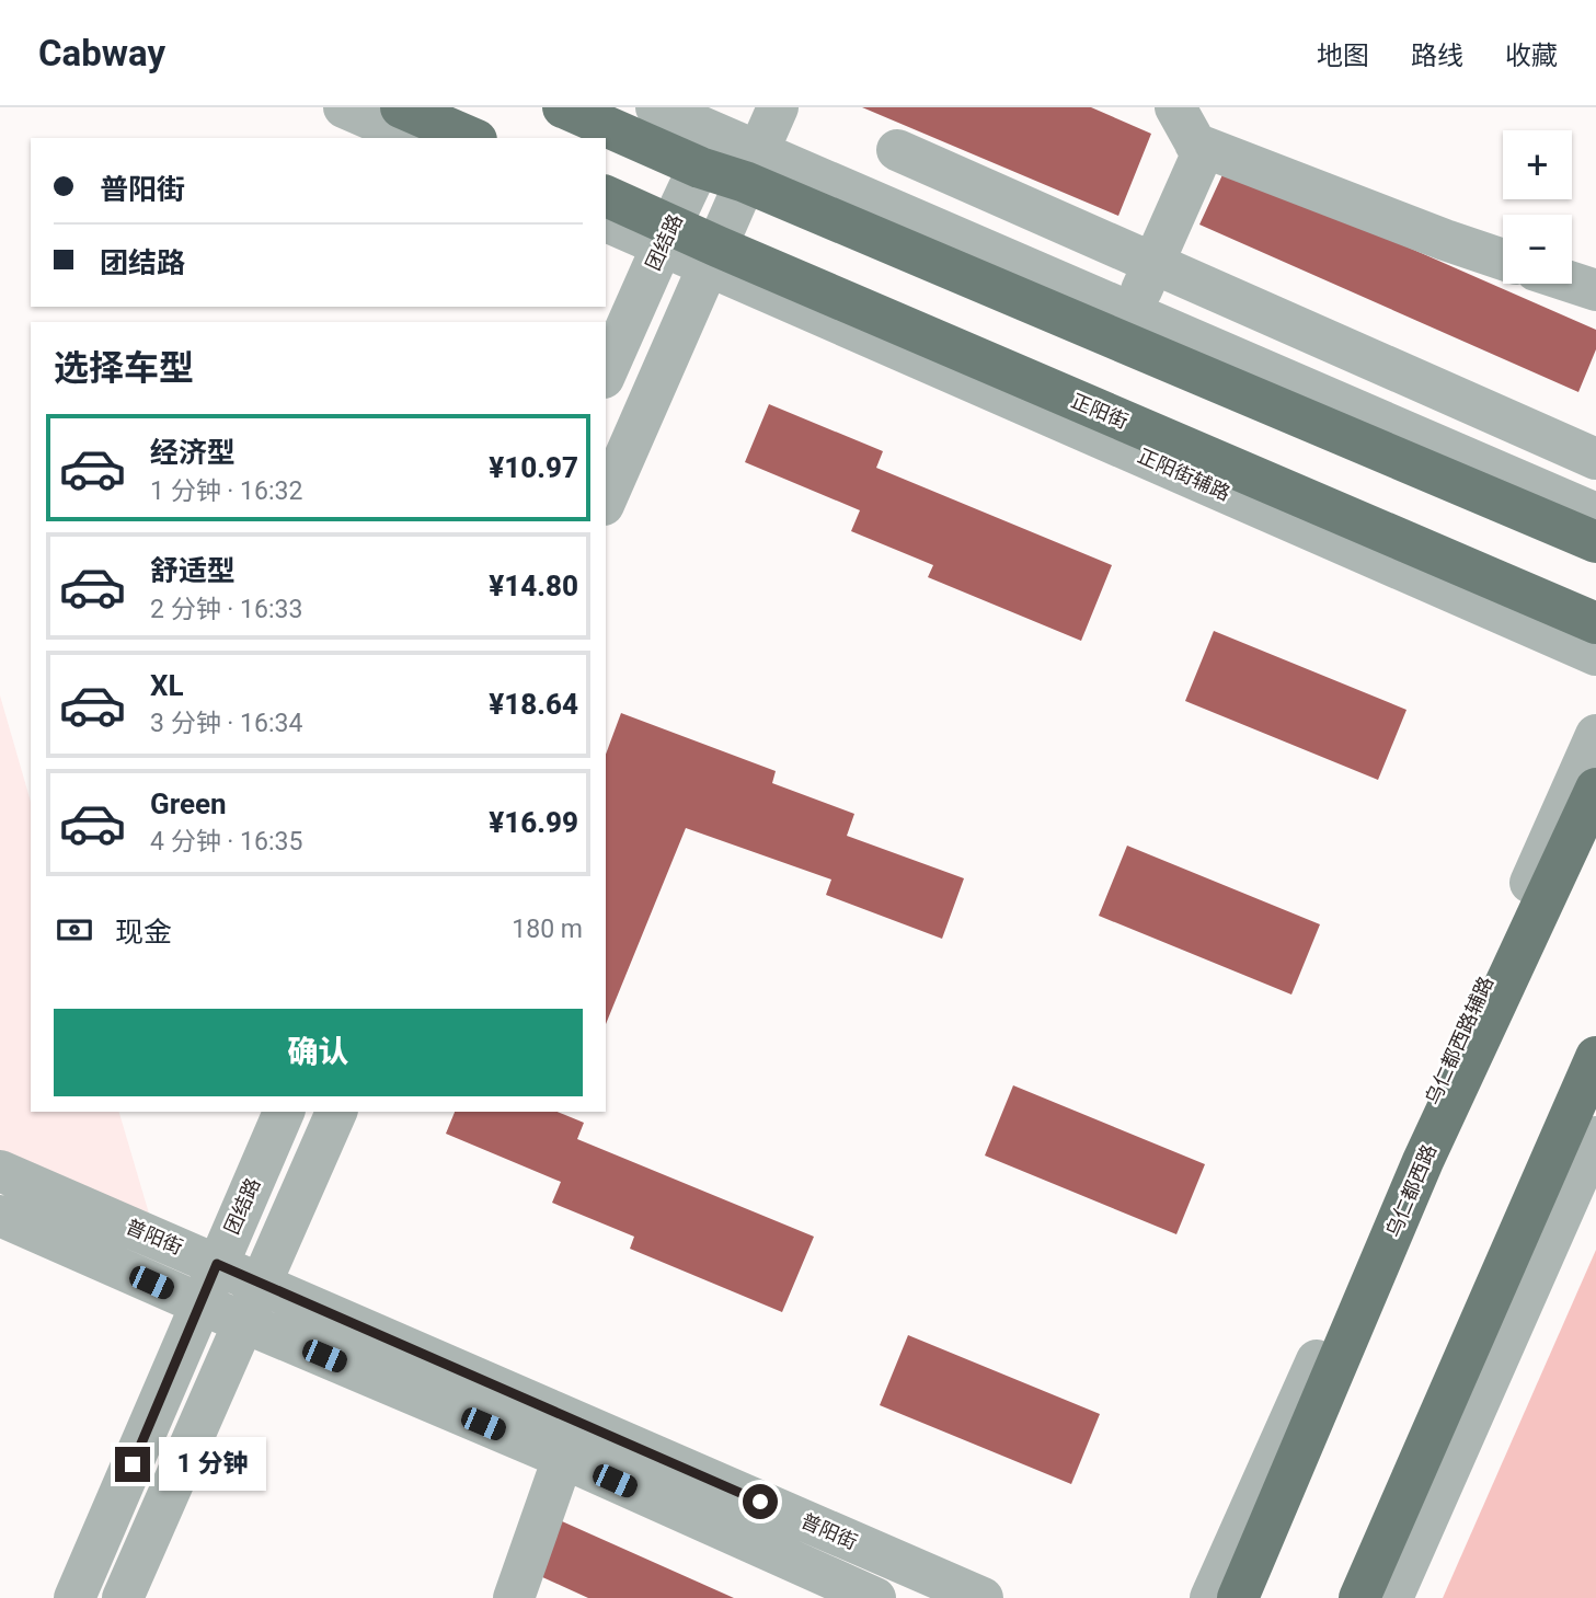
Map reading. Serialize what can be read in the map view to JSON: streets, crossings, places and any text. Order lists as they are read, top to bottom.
{
  "streets": {
    "main road": ["正阳街", "乌仁都西路"],
    "street": [
      "团结路",
      "正阳街辅路",
      "乌仁都西路辅路",
      "普阳街"
    ]
  },
  "crossings": [
    ["团结路", "正阳街"],
    ["团结路", "普阳街"],
    ["正阳街", "正阳街辅路"]
  ],
  "page": {
    "header": "Cabway",
    "nav": ["地图", "路线", "收藏"],
    "map_buttons": ["+", "−"],
    "banner": ["普阳街", "团结路"],
    "heading": "选择车型",
    "list": [
      {
        "name": "经济型",
        "note": "1 分钟 · 16:32",
        "value": "¥10.97"
      },
      {
        "name": "舒适型",
        "note": "2 分钟 · 16:33",
        "value": "¥14.80"
      },
      {
        "name": "XL",
        "note": "3 分钟 · 16:34",
        "value": "¥18.64"
      },
      {
        "name": "Green",
        "note": "4 分钟 · 16:35",
        "value": "¥16.99"
      }
    ],
    "pay": ["现金", "180 m"],
    "buttons": "确认",
    "bubble": "1 分钟"
  }
}
